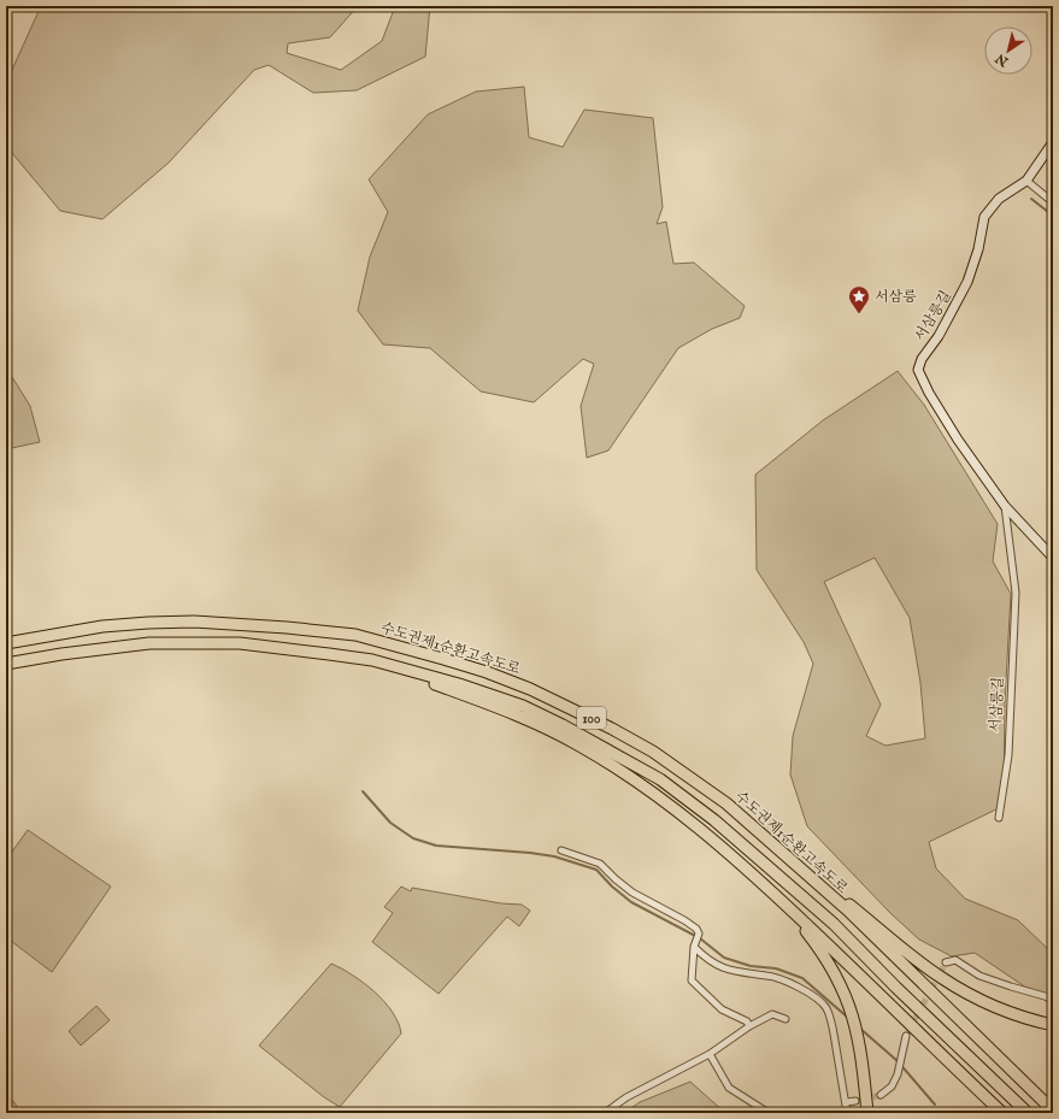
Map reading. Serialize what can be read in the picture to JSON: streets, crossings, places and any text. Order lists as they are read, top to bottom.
{
  "streets": {
    "highway": ["수도권제1순환고속도로", "100"],
    "street": ["서삼릉길"]
  },
  "places": {
    "place": ["서삼릉"]
  },
  "north": "bottom left"
}
